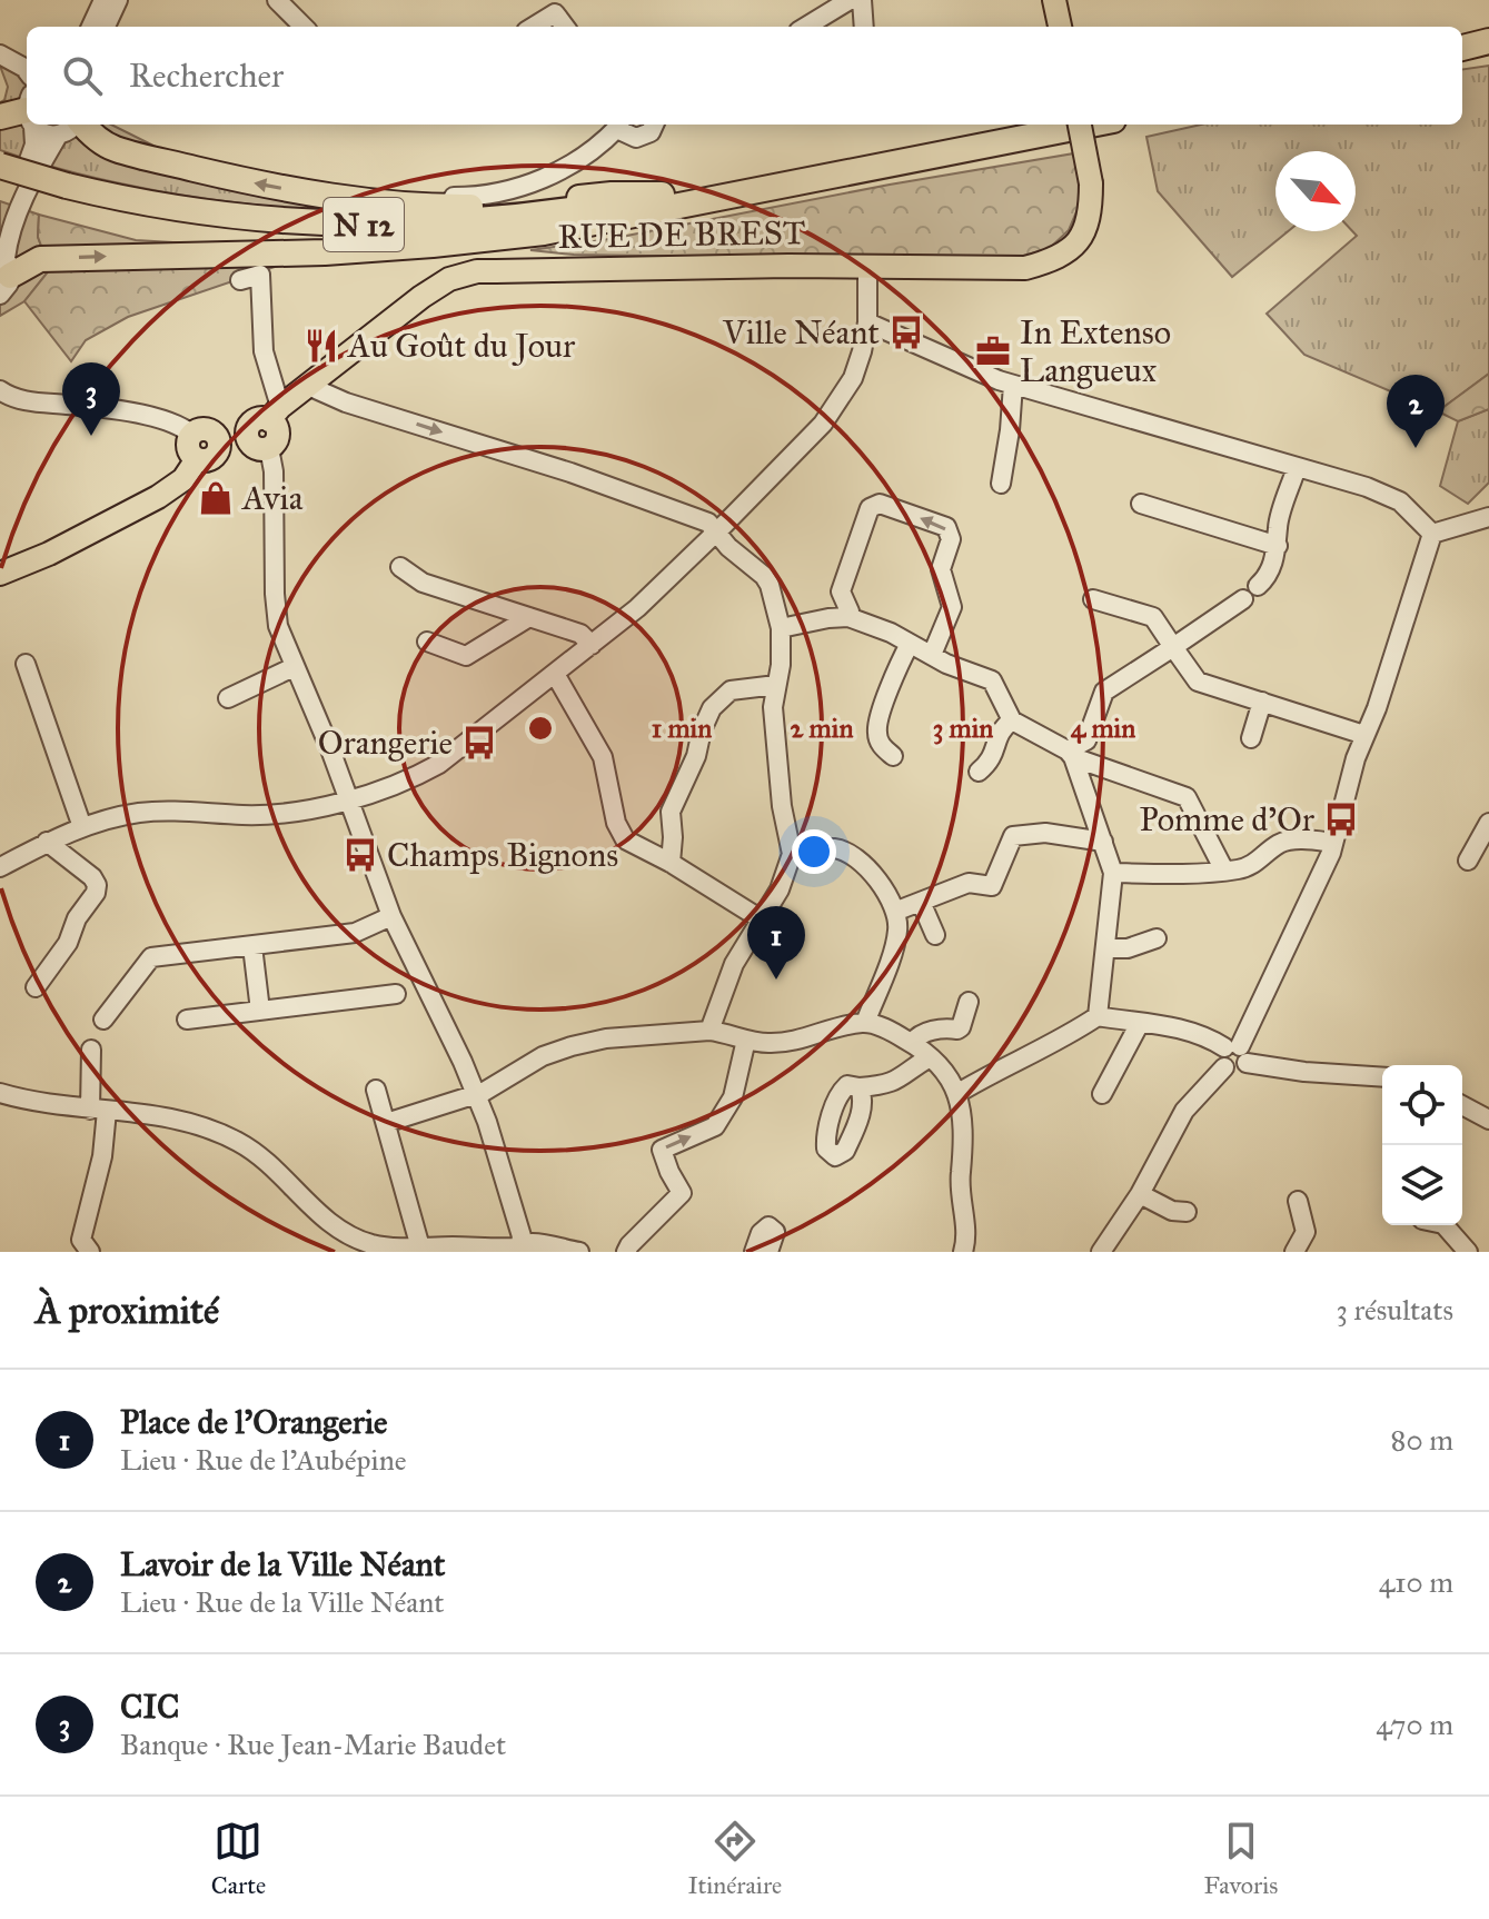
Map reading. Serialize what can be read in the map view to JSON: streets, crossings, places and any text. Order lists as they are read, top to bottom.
{
  "streets": {
    "highway": ["N 12"],
    "main road": ["RUE DE BREST"]
  },
  "places": {
    "bus stop": [
      "Ville Néant",
      "Orangerie",
      "Pomme d'Or",
      "Champs Bignons"
    ],
    "restaurant": ["Au Goût du Jour"],
    "office": ["In Extenso Langueux"],
    "shop": ["Avia"]
  },
  "north": "bottom right",
  "page": {
    "search": "Rechercher",
    "pins": ["3", "2", "1"],
    "heading": ["À proximité", "3 résultats"],
    "list": [
      {
        "mark": "1",
        "name": "Place de l'Orangerie",
        "note": "Lieu · Rue de l'Aubépine",
        "value": "80 m"
      },
      {
        "mark": "2",
        "name": "Lavoir de la Ville Néant",
        "note": "Lieu · Rue de la Ville Néant",
        "value": "410 m"
      },
      {
        "mark": "3",
        "name": "CIC",
        "note": "Banque · Rue Jean-Marie Baudet",
        "value": "470 m"
      }
    ],
    "nav": ["Carte", "Itinéraire", "Favoris"]
  },
  "rings": [
    "1 min",
    "2 min",
    "3 min",
    "4 min"
  ]
}
